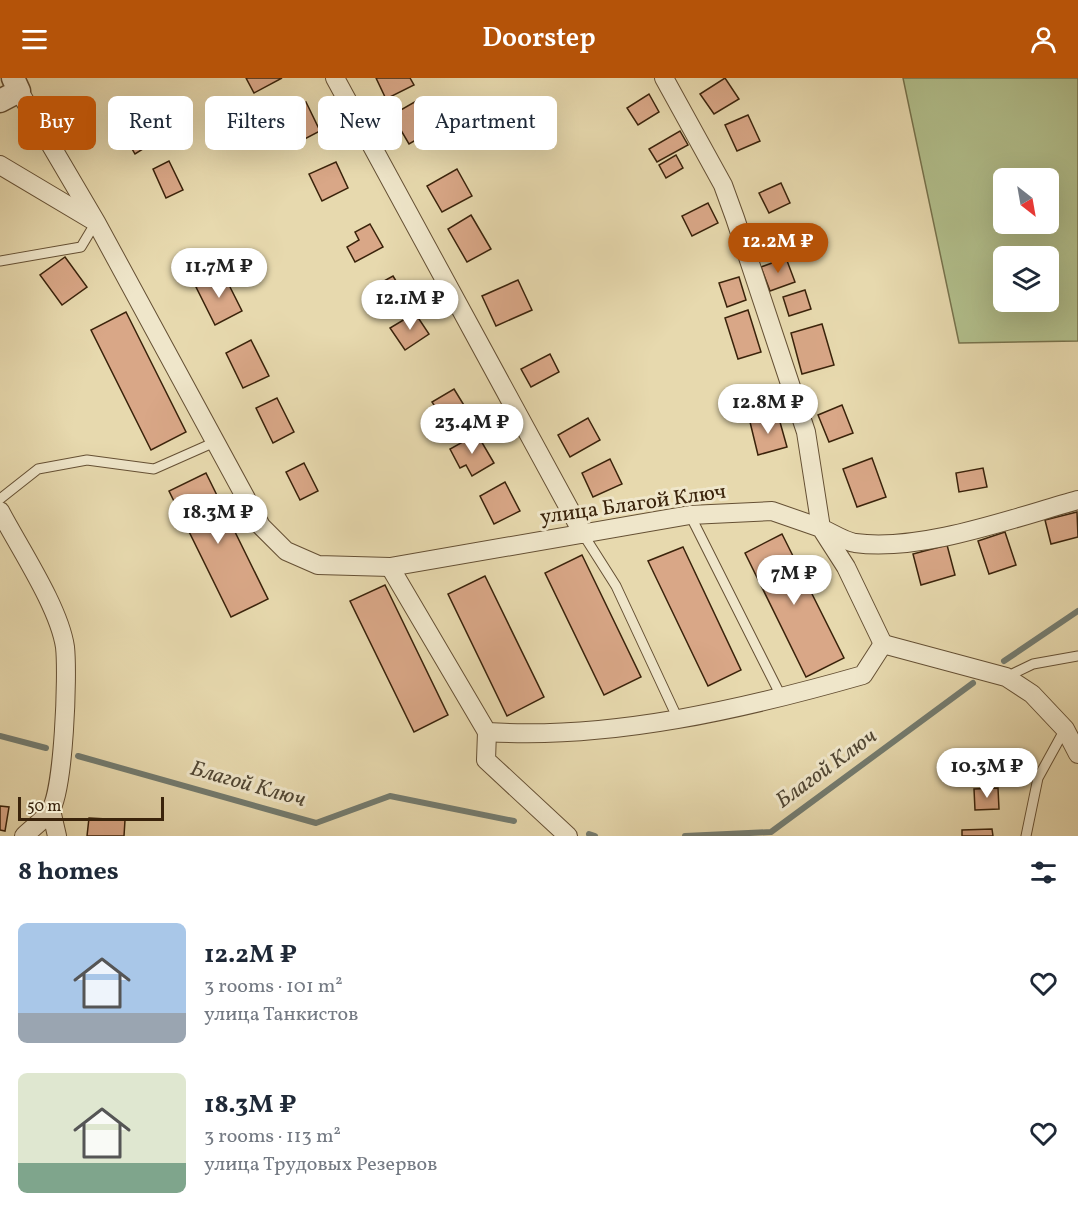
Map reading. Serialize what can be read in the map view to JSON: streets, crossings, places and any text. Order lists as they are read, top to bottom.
{
  "streets": {
    "street": ["улица Благой Ключ"]
  },
  "water": ["Благой Ключ"],
  "scale_bar": "50 m",
  "north": "bottom right",
  "page": {
    "header": "Doorstep",
    "chip": [
      "Buy",
      "Rent",
      "Filters",
      "New",
      "Apartment"
    ],
    "price": [
      "12.2M ₽",
      "11.7M ₽",
      "12.1M ₽",
      "12.8M ₽",
      "23.4M ₽",
      "18.3M ₽",
      "7M ₽",
      "10.3M ₽"
    ],
    "scale": "50 m",
    "heading": "8 homes",
    "list": [
      {
        "name": "12.2M ₽",
        "note": "3 rooms · 101 m² · улица Танкистов"
      },
      {
        "name": "18.3M ₽",
        "note": "3 rooms · 113 m² · улица Трудовых Резервов"
      }
    ]
  }
}
